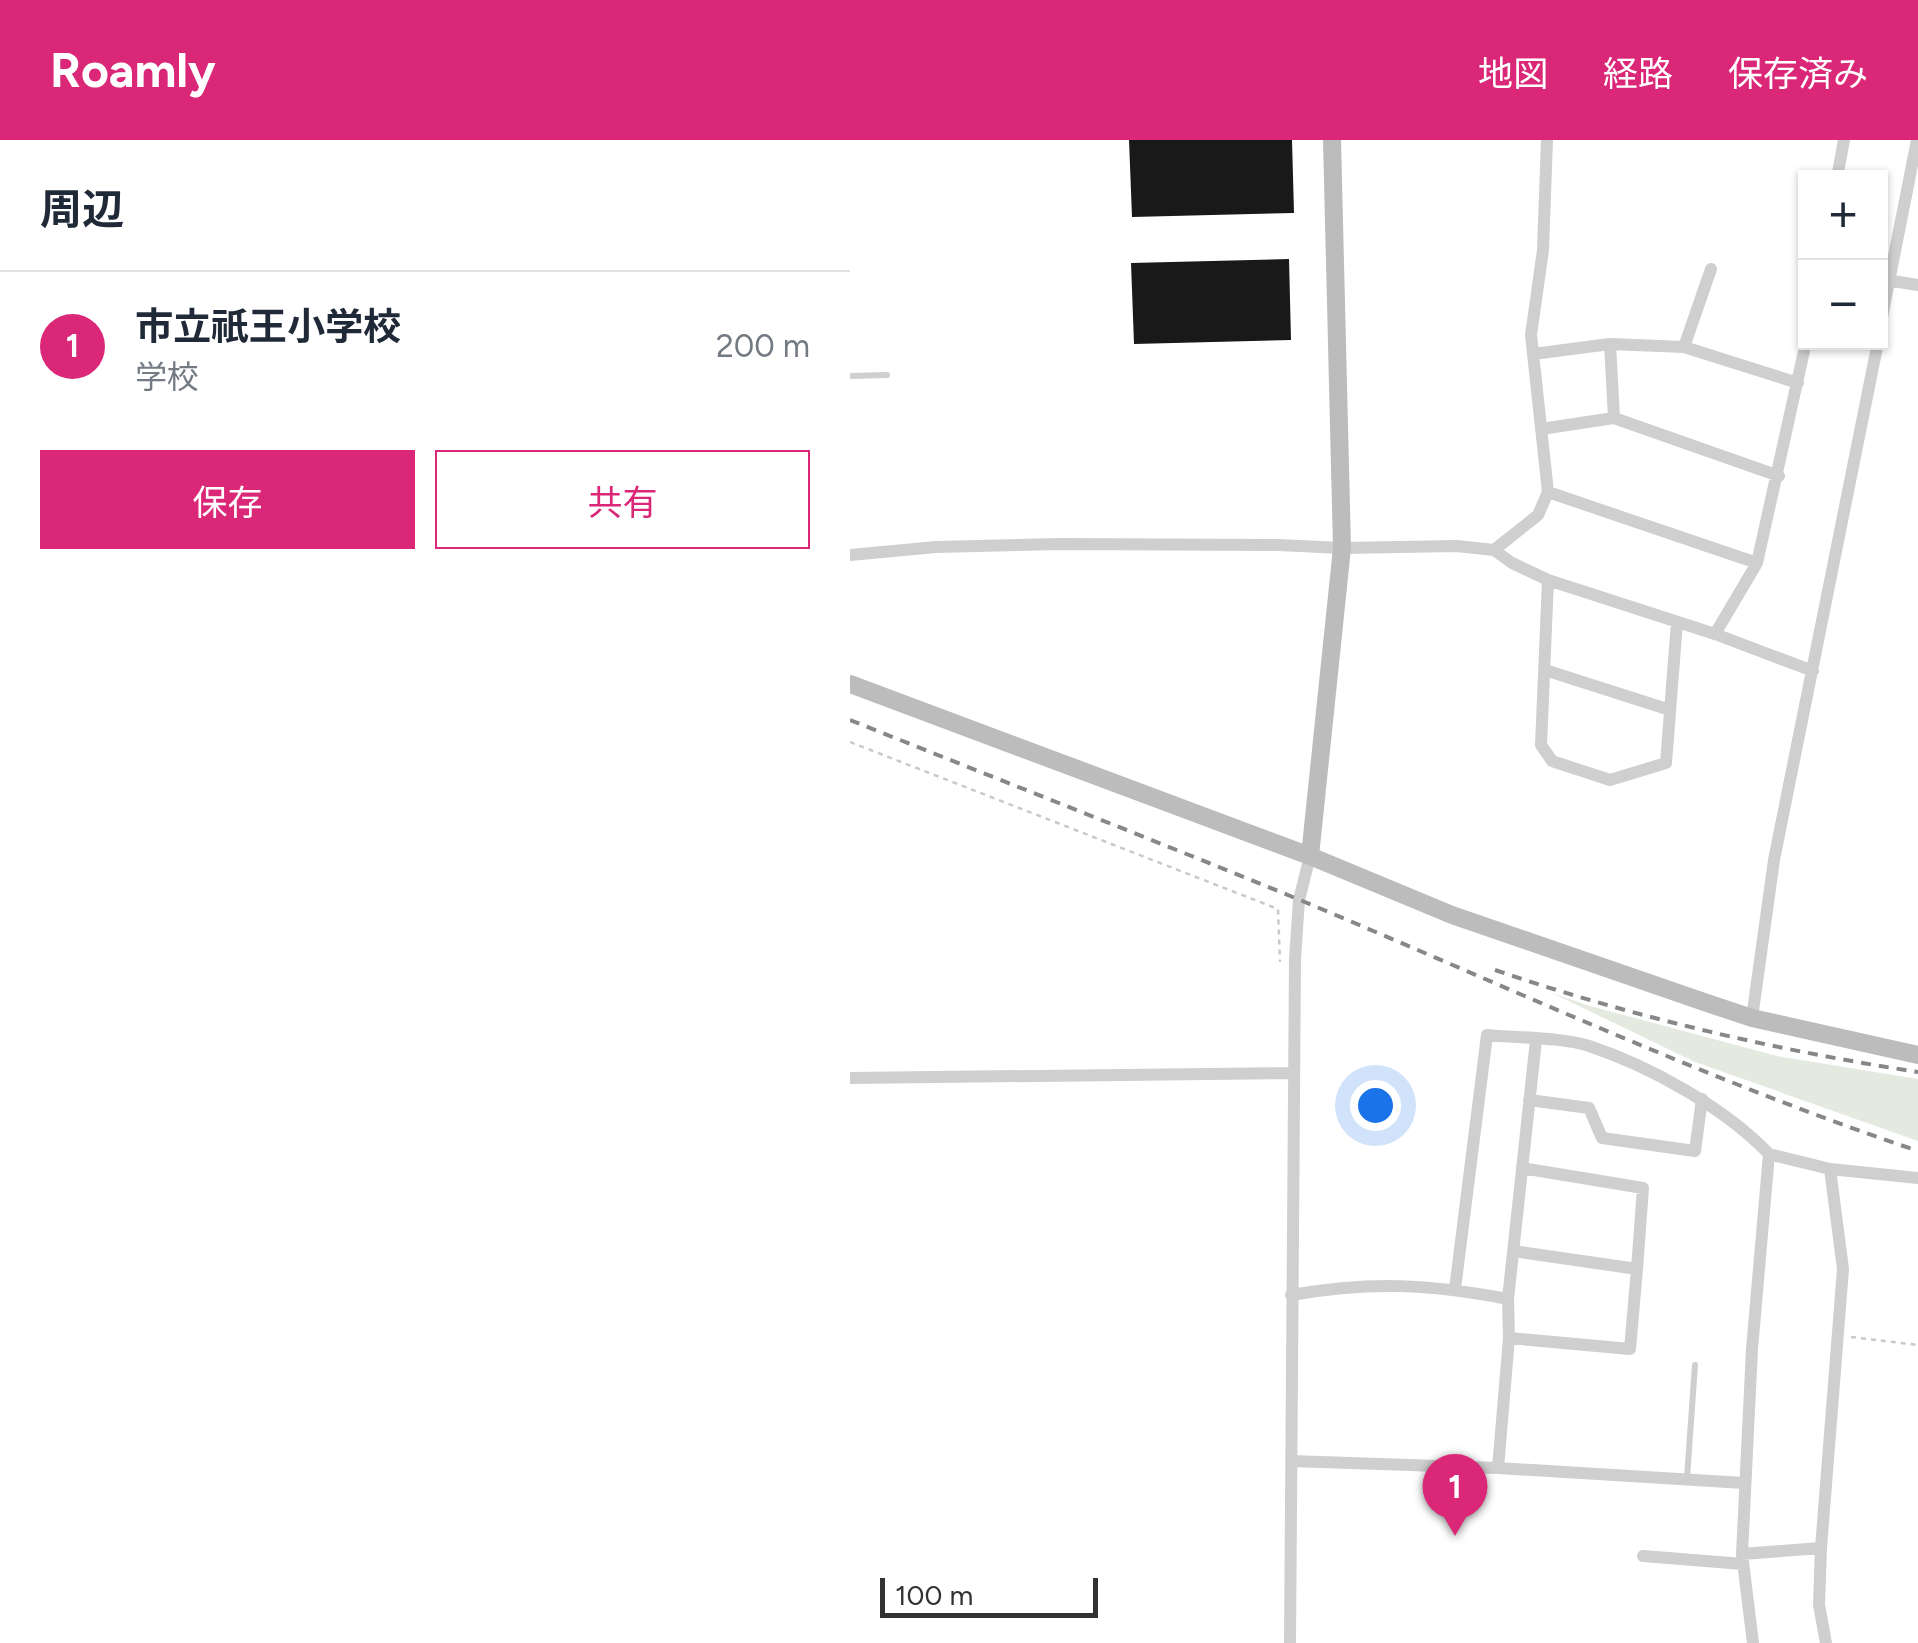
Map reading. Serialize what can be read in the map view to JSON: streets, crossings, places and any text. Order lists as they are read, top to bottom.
{
  "scale_bar": "100 m",
  "page": {
    "header": "Roamly",
    "nav": ["地図", "経路", "保存済み"],
    "heading": "周辺",
    "map_buttons": ["+", "−"],
    "list": [
      {
        "mark": "1",
        "name": "市立祇王小学校",
        "note": "学校",
        "value": "200 m"
      }
    ],
    "buttons": ["保存", "共有"],
    "pins": "1",
    "scale": "100 m"
  }
}
